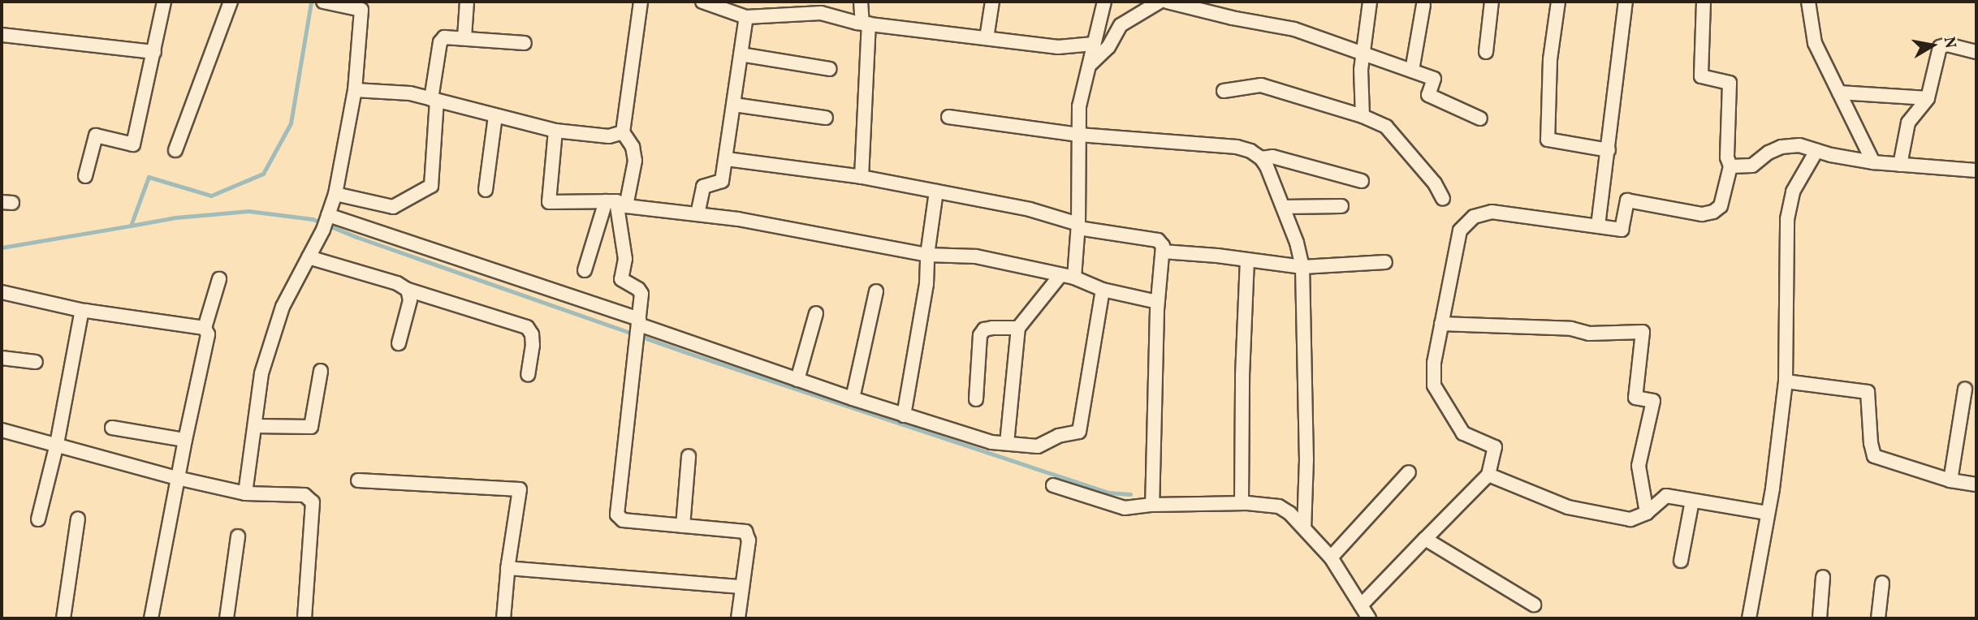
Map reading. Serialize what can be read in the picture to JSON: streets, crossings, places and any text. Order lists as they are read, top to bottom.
{
  "north": "right"
}
